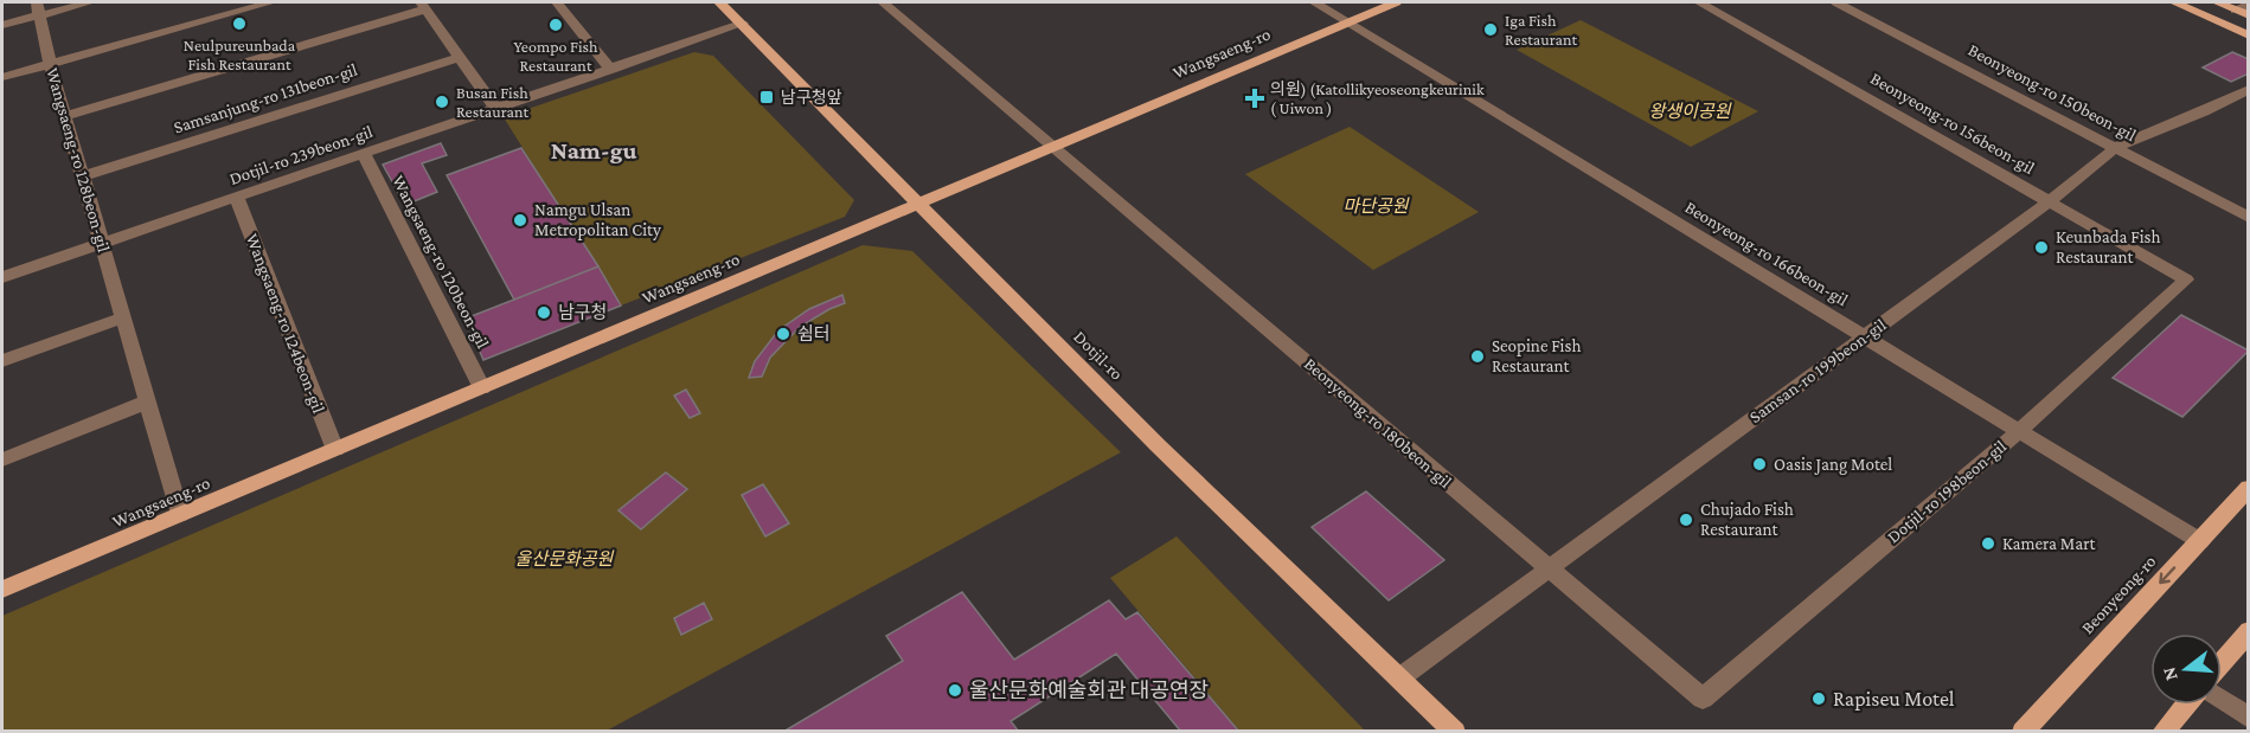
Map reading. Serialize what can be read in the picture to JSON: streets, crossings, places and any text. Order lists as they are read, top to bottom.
{
  "streets": {
    "main road": ["Wangsaeng-ro", "Dotjil-ro", "Beonyeong-ro"],
    "street": [
      "Beonyeong-ro 150beon-gil",
      "Samsanjung-ro 131beon-gil",
      "Beonyeong-ro 156beon-gil",
      "Dotjil-ro 239beon-gil",
      "Wangsaeng-ro 128beon-gil",
      "Beonyeong-ro 166beon-gil",
      "Wangsaeng-ro 120beon-gil",
      "Wangsaeng-ro 124beon-gil",
      "Samsan-ro 199beon-gil",
      "Beonyeong-ro 180beon-gil",
      "Dotjil-ro 198beon-gil"
    ]
  },
  "crossings": [
    ["Wangsaeng-ro", "Wangsaeng-ro 128beon-gil"],
    ["Wangsaeng-ro", "Beonyeong-ro 166beon-gil"],
    ["Wangsaeng-ro", "Wangsaeng-ro 120beon-gil"],
    ["Wangsaeng-ro", "Wangsaeng-ro 124beon-gil"],
    ["Wangsaeng-ro", "Dotjil-ro"],
    ["Wangsaeng-ro", "Beonyeong-ro 180beon-gil"],
    ["Beonyeong-ro 150beon-gil", "Samsan-ro 199beon-gil"],
    ["Samsanjung-ro 131beon-gil", "Dotjil-ro 239beon-gil"],
    ["Samsanjung-ro 131beon-gil", "Wangsaeng-ro 128beon-gil"],
    ["Beonyeong-ro 156beon-gil", "Samsan-ro 199beon-gil"],
    ["Beonyeong-ro 156beon-gil", "Dotjil-ro 198beon-gil"],
    ["Dotjil-ro 239beon-gil", "Wangsaeng-ro 128beon-gil"],
    ["Dotjil-ro 239beon-gil", "Wangsaeng-ro 120beon-gil"],
    ["Dotjil-ro 239beon-gil", "Wangsaeng-ro 124beon-gil"],
    ["Dotjil-ro 239beon-gil", "Dotjil-ro"],
    ["Beonyeong-ro 166beon-gil", "Samsan-ro 199beon-gil"],
    ["Beonyeong-ro 166beon-gil", "Dotjil-ro 198beon-gil"],
    ["Beonyeong-ro 166beon-gil", "Beonyeong-ro"],
    ["Dotjil-ro", "Samsan-ro 199beon-gil"],
    ["Samsan-ro 199beon-gil", "Beonyeong-ro 180beon-gil"],
    ["Beonyeong-ro 180beon-gil", "Dotjil-ro 198beon-gil"]
  ],
  "one_way": ["Beonyeong-ro"],
  "districts": ["Nam-gu"],
  "parks": ["왕생이공원", "마단공원", "울산문화공원"],
  "places": {
    "other": [
      "Neulpureunbada Fish Restaurant",
      "Yeompo Fish Restaurant",
      "Iga Fish Restaurant",
      "Busan Fish Restaurant",
      "Namgu Ulsan Metropolitan City",
      "Keunbada Fish Restaurant",
      "남구청",
      "쉼터",
      "Seopine Fish Restaurant",
      "Oasis Jang Motel",
      "Chujado Fish Restaurant",
      "Kamera Mart",
      "울산문화예술회관 대공연장",
      "Rapiseu Motel"
    ],
    "transit": ["남구청앞"],
    "health": ["의원) (Katollikyeoseongkeurinik ( Uiwon )"]
  },
  "north": "left"
}
